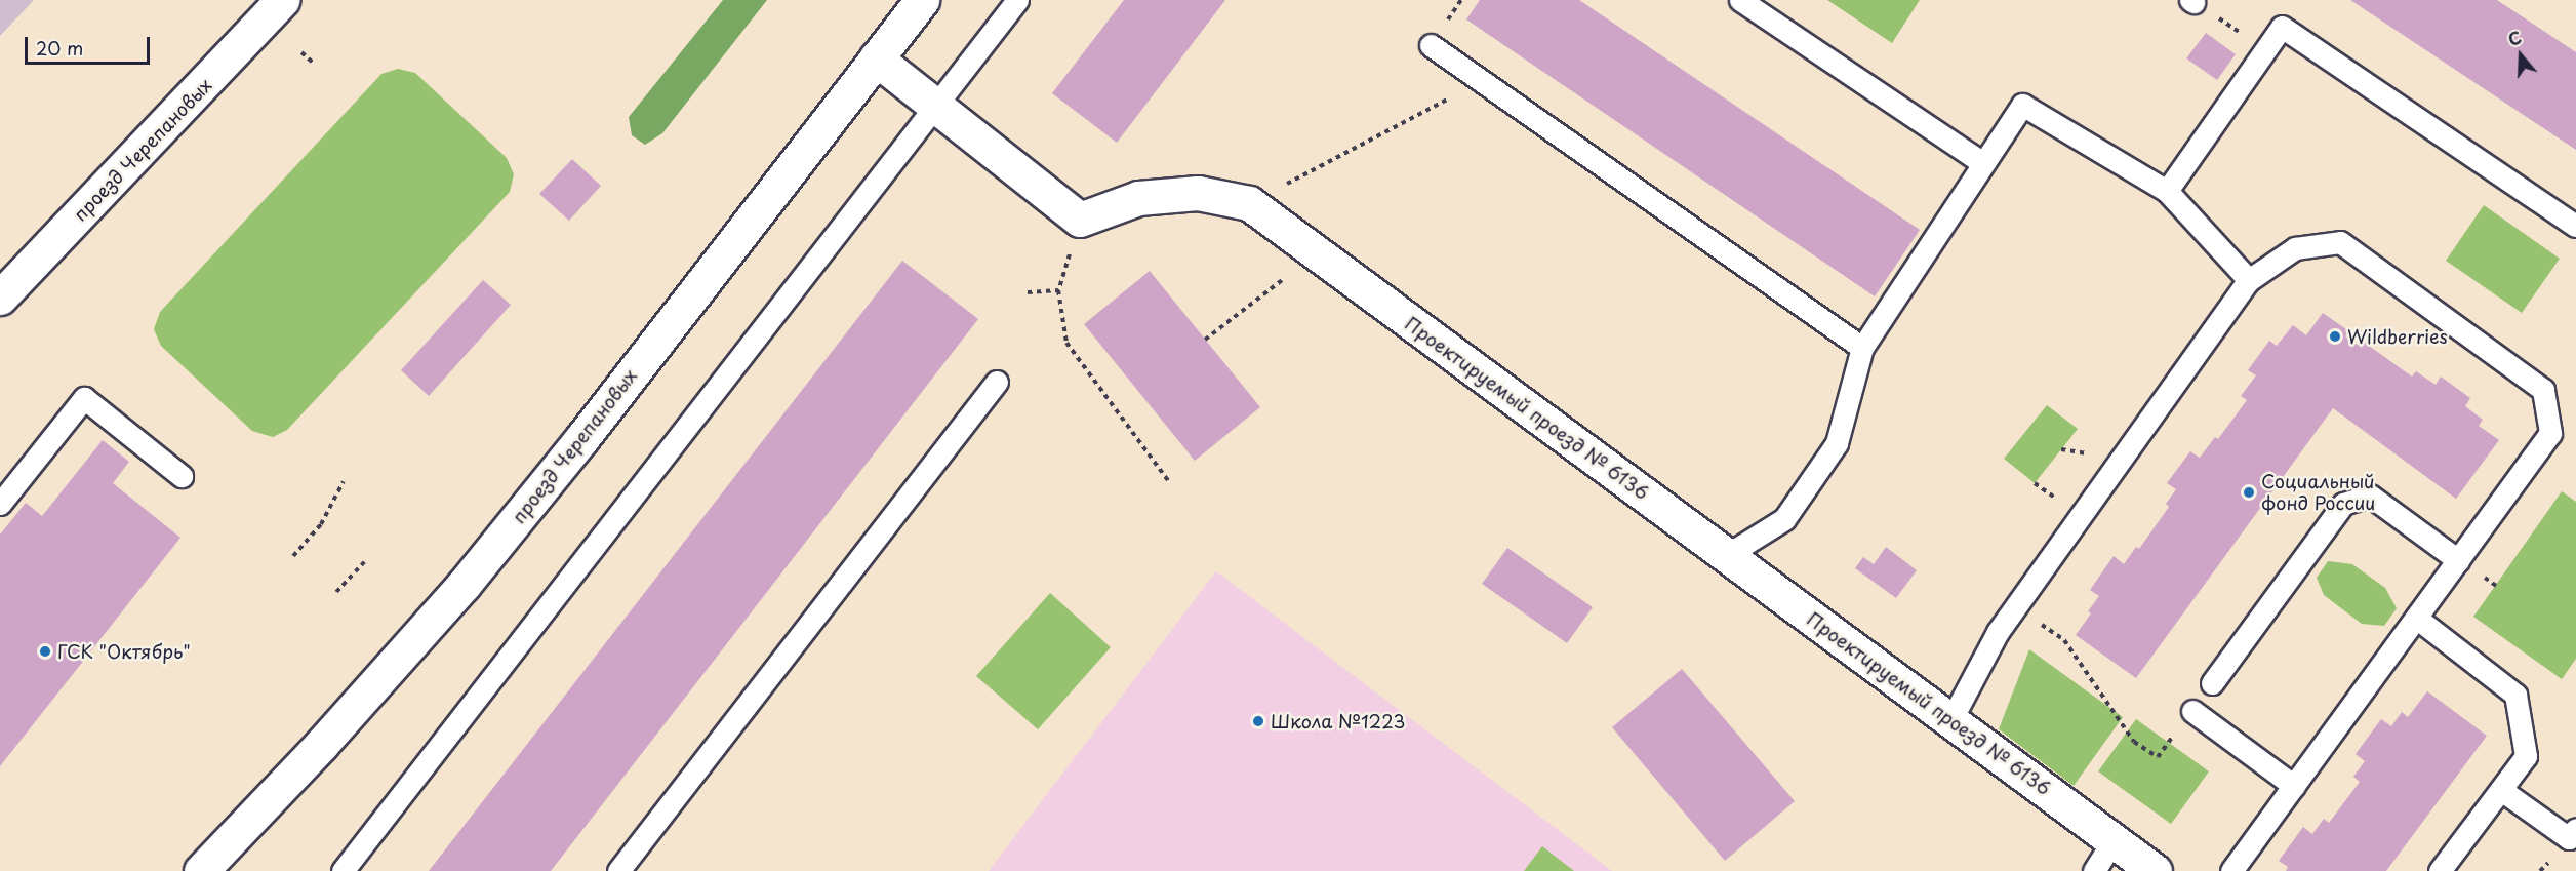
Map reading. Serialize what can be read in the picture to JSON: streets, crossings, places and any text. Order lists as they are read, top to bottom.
{
  "streets": {
    "street": ["проезд Черепановых", "Проектируемый проезд № 6136"]
  },
  "places": [
    "Wildberries",
    "Социальный фонд России",
    "ГСК \"Октябрь\"",
    "Школа №1223"
  ],
  "scale_bar": "20 m",
  "north": "top"
}
